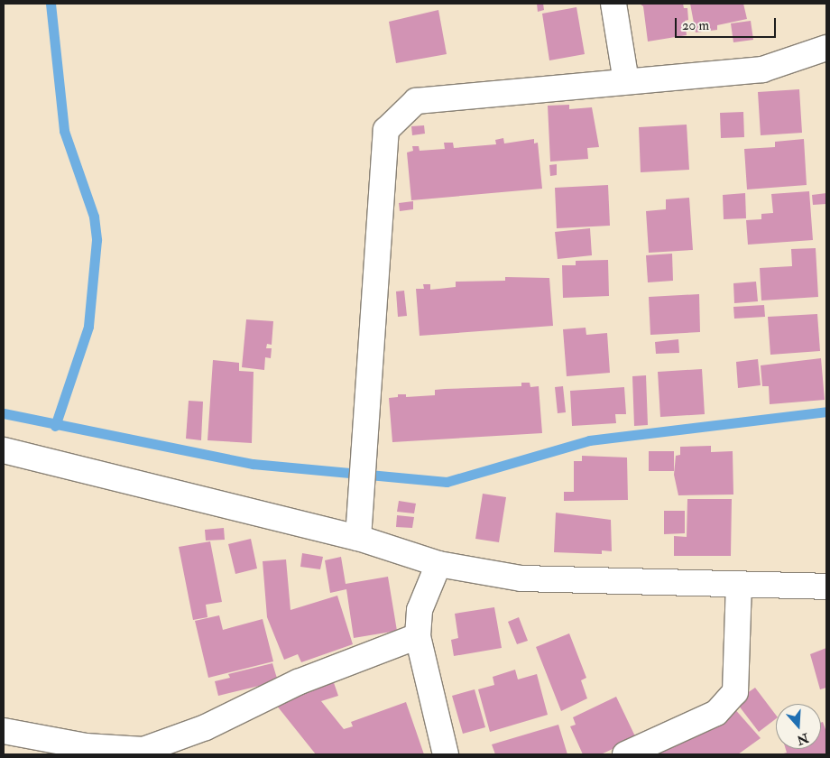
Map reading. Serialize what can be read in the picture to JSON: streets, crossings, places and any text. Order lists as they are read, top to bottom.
{
  "scale_bar": "20 m",
  "north": "bottom"
}
